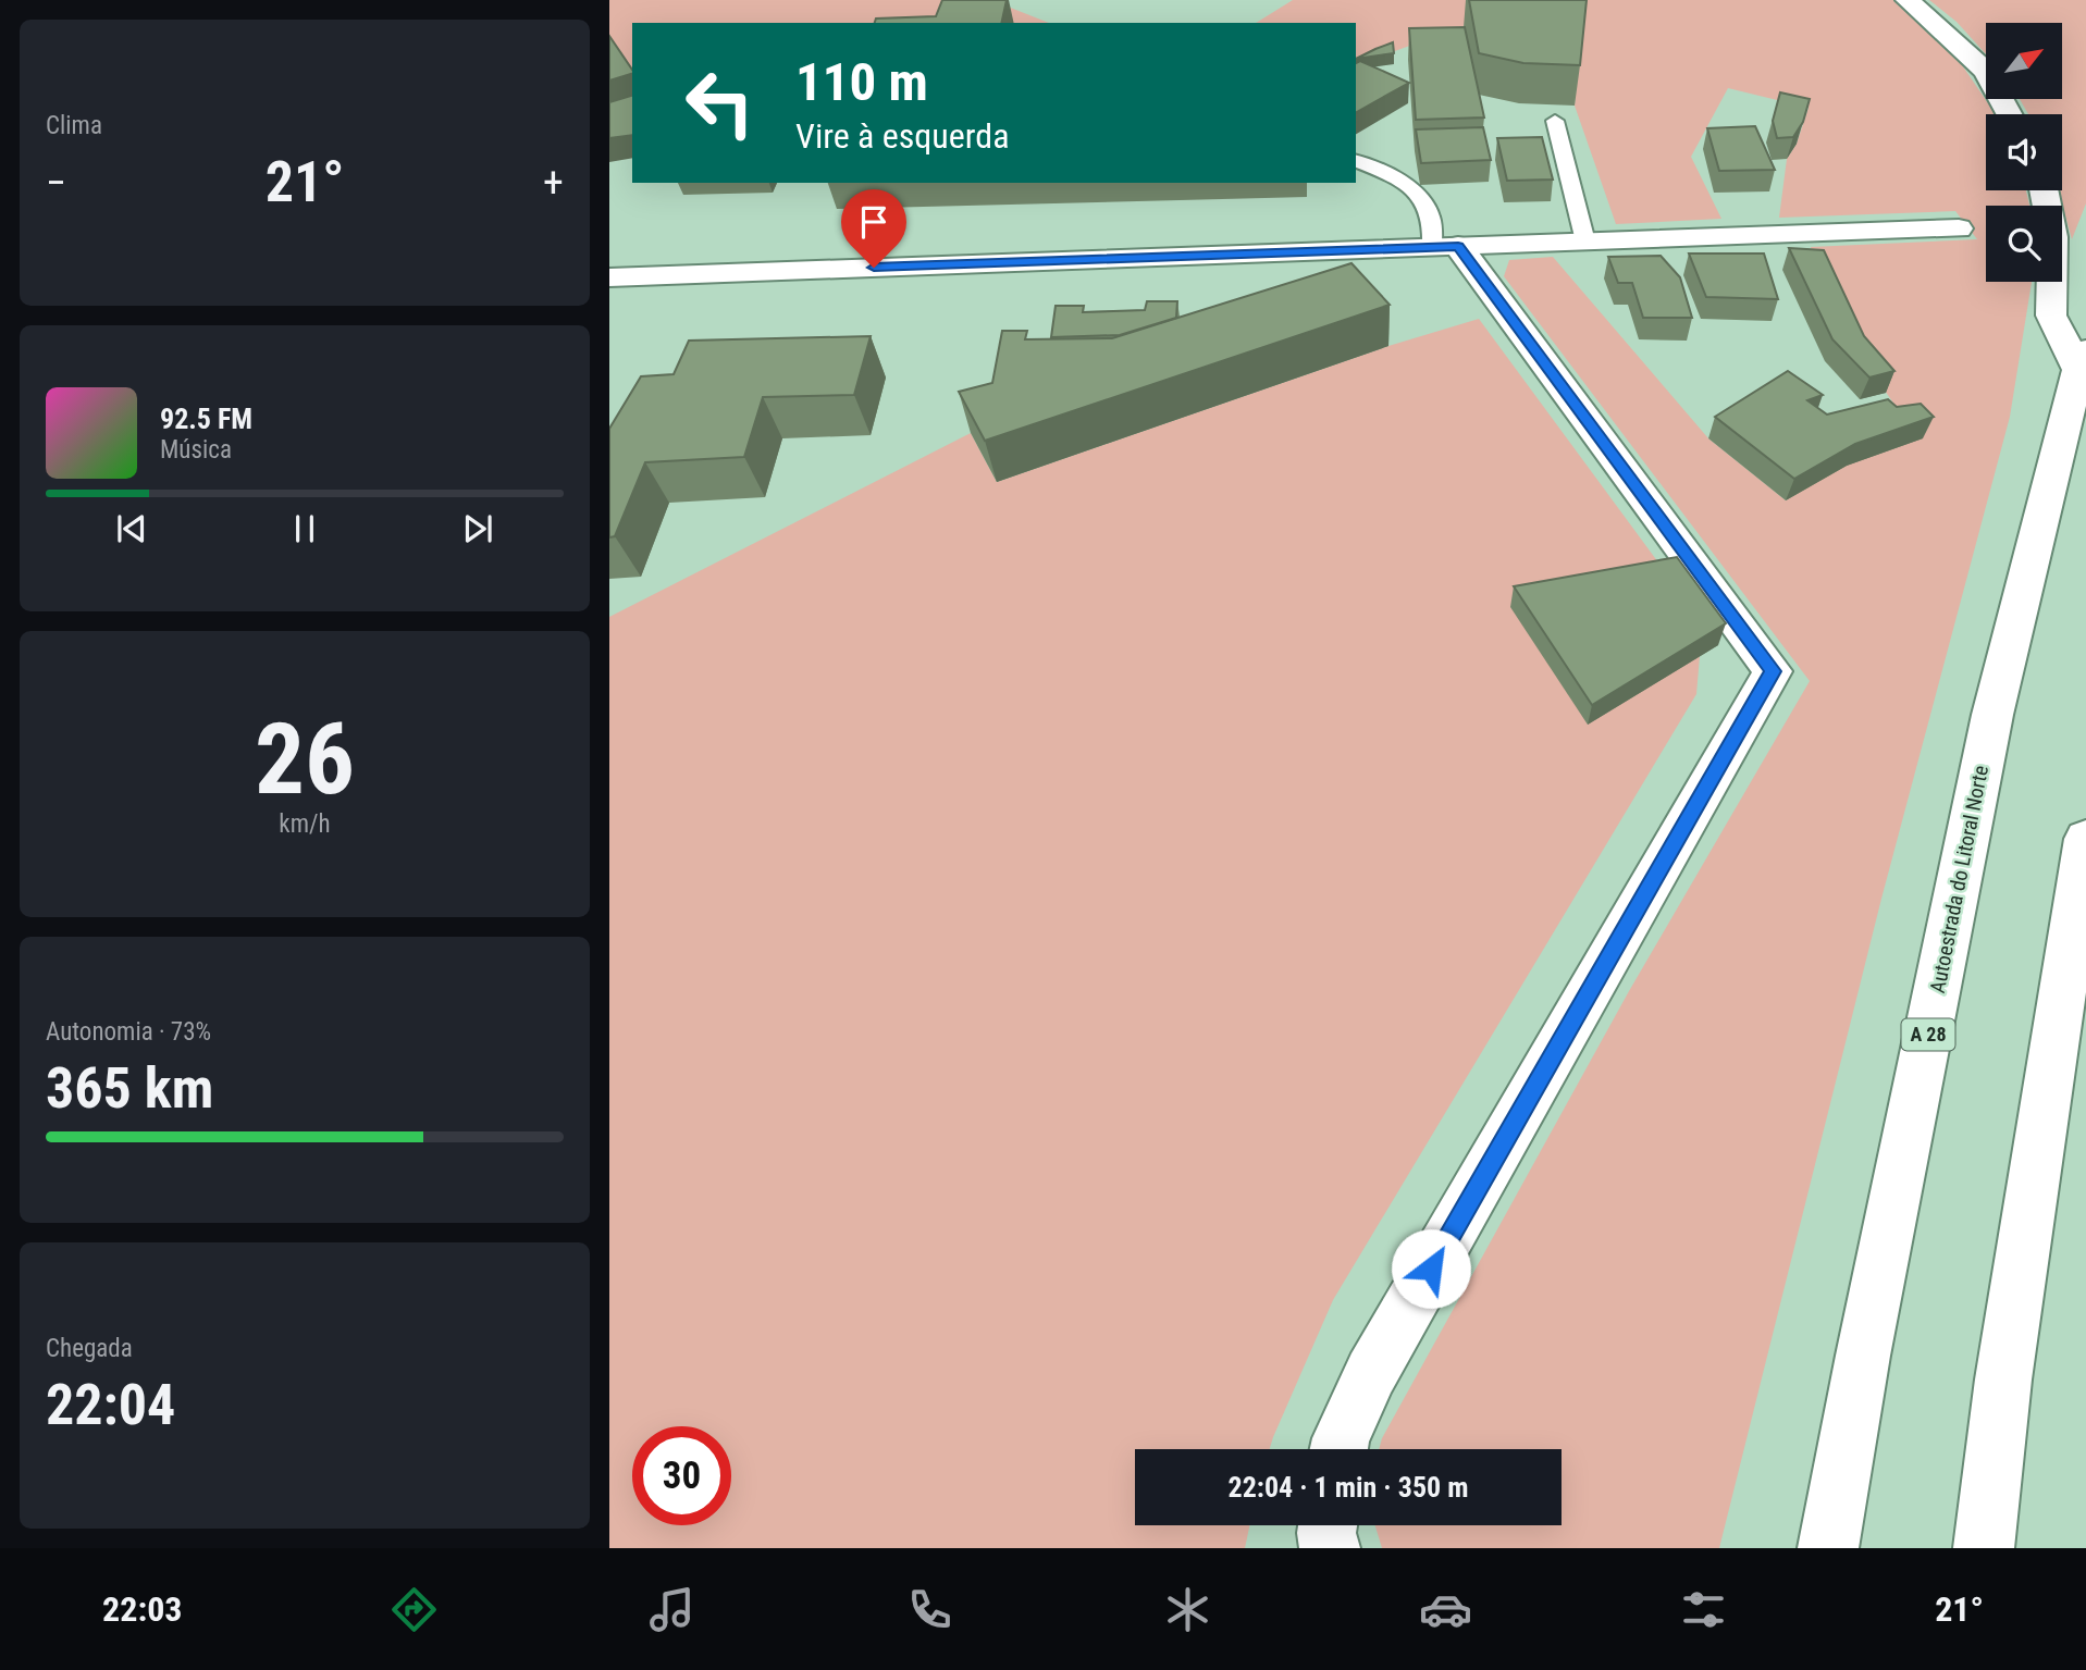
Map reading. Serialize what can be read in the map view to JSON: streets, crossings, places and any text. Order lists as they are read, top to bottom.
{
  "streets": {
    "main road": ["Autoestrada do Litoral Norte", "A 28"]
  },
  "north": "top right",
  "page": {
    "tile": [
      "Clima",
      ["26", "km/h"],
      ["Autonomia · 73%", "365 km"],
      ["Chegada", "22:04"]
    ],
    "turn": ["110 m", "Vire à esquerda"],
    "heat": ["−", "21°", "+"],
    "song": ["92.5 FM", "Música"],
    "limit": "30",
    "trip": "22:04 · 1 min · 350 m",
    "tabs": ["22:03", "21°"]
  }
}
